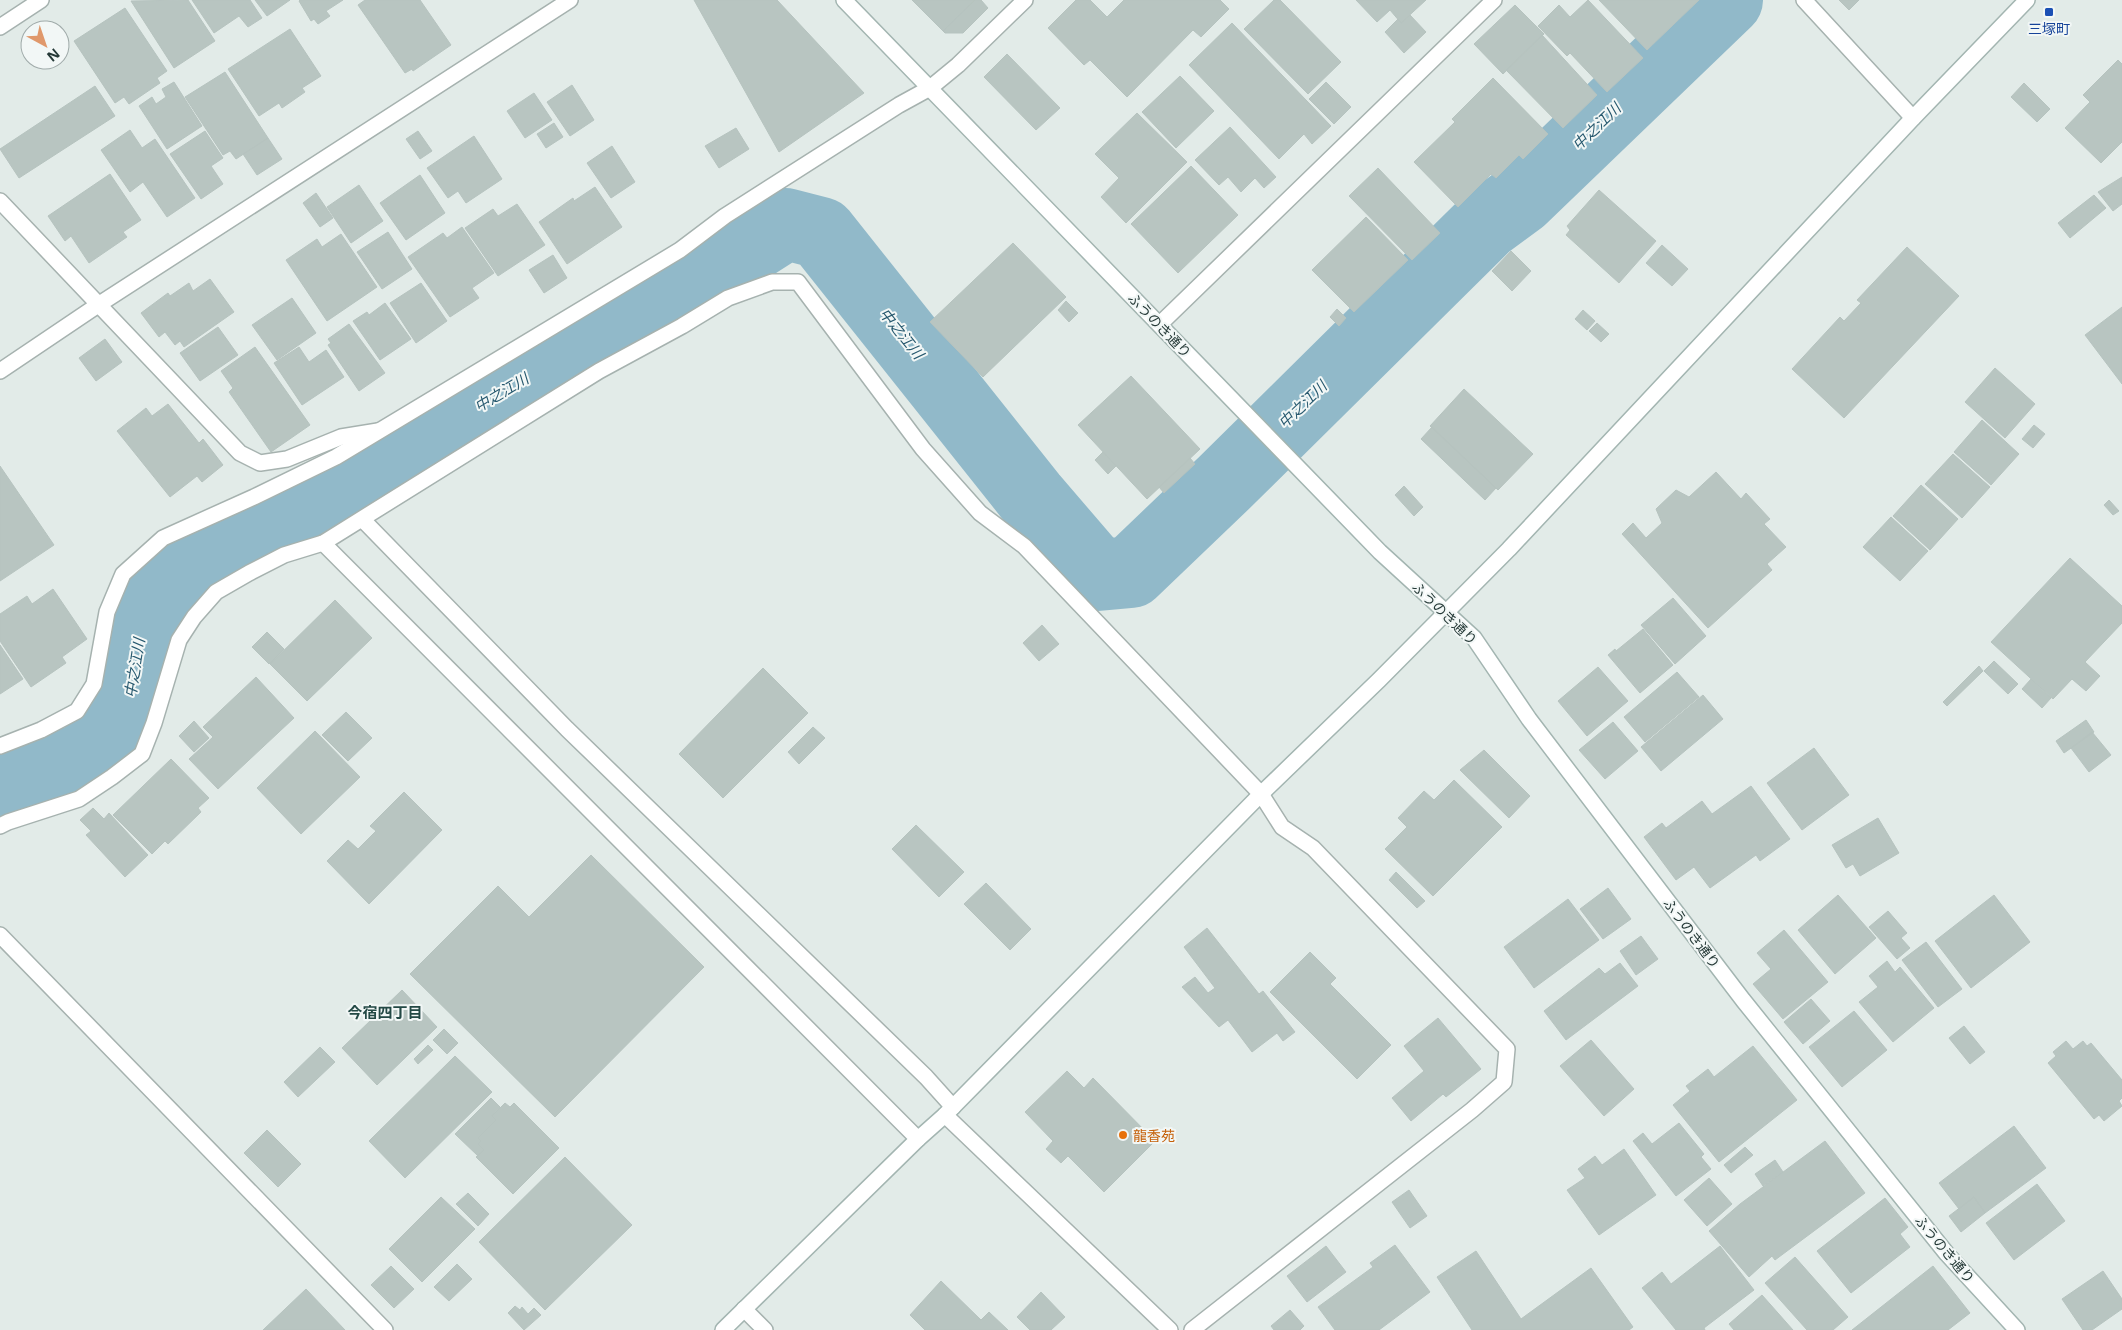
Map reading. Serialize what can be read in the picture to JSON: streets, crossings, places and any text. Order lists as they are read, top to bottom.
{
  "streets": {
    "street": ["ふうのき通り"]
  },
  "districts": ["今宿四丁目"],
  "water": ["中之江川"],
  "places": {
    "transit": ["三塚町"],
    "other": ["龍香苑"]
  },
  "north": "bottom right"
}
